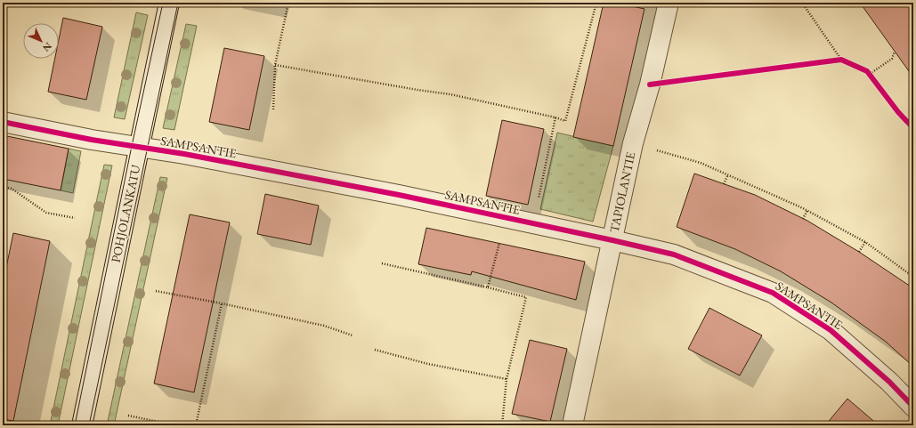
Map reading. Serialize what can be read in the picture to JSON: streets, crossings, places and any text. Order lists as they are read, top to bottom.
{
  "streets": {
    "street": ["SAMPSANTIE", "TAPIOLANTIE", "POHJOLANKATU"]
  },
  "crossings": [
    ["SAMPSANTIE", "TAPIOLANTIE"],
    ["SAMPSANTIE", "POHJOLANKATU"]
  ],
  "north": "bottom right"
}
